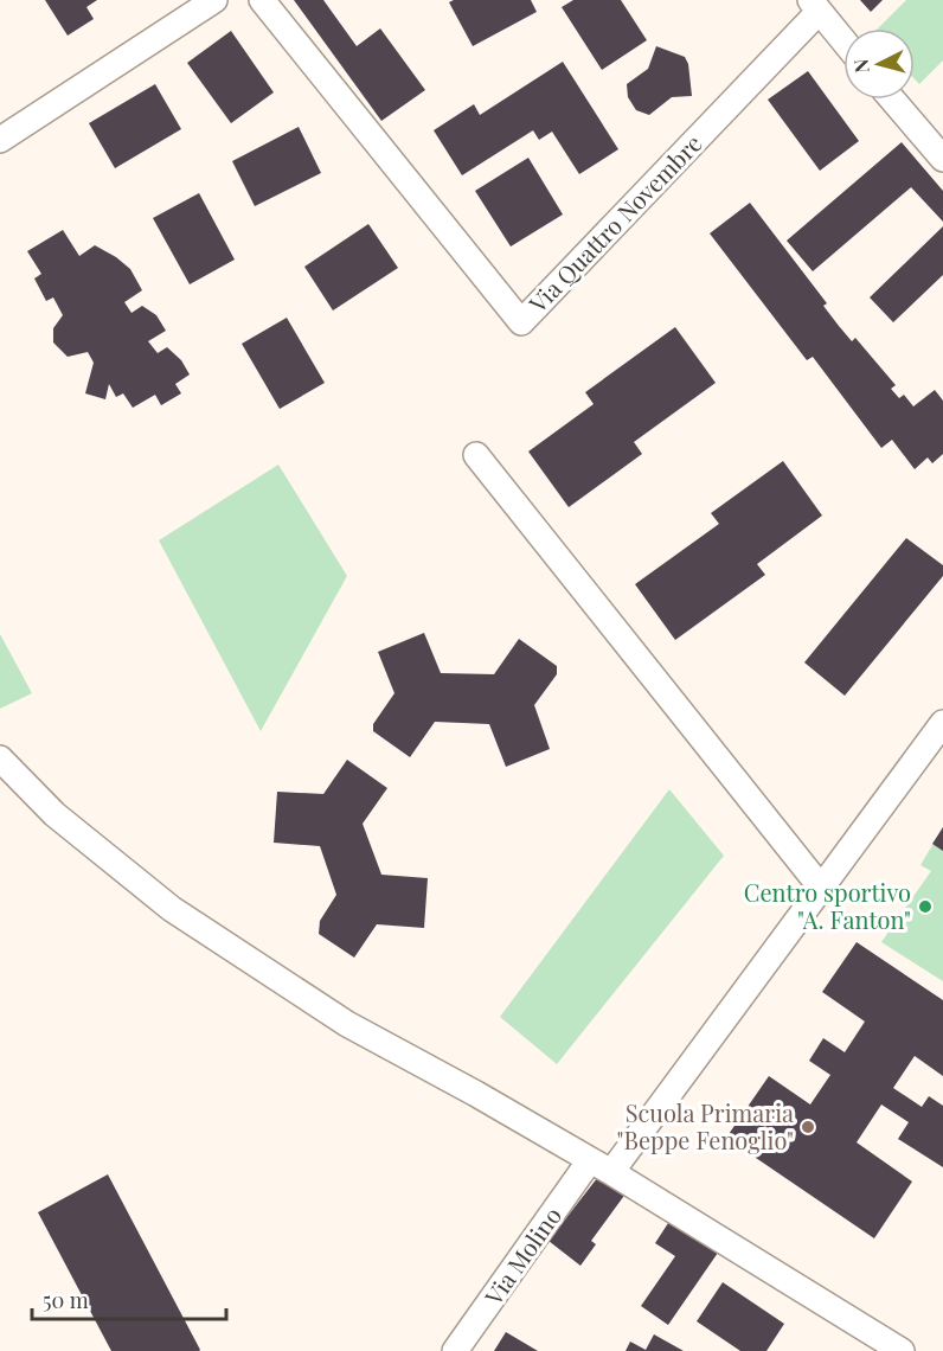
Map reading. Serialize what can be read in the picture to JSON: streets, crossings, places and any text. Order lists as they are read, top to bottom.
{
  "streets": {
    "street": ["Via Quattro Novembre", "Via Molino"]
  },
  "places": ["Centro sportivo \"A. Fanton\"", "Scuola Primaria \"Beppe Fenoglio\""],
  "scale_bar": "50 m",
  "north": "left"
}
